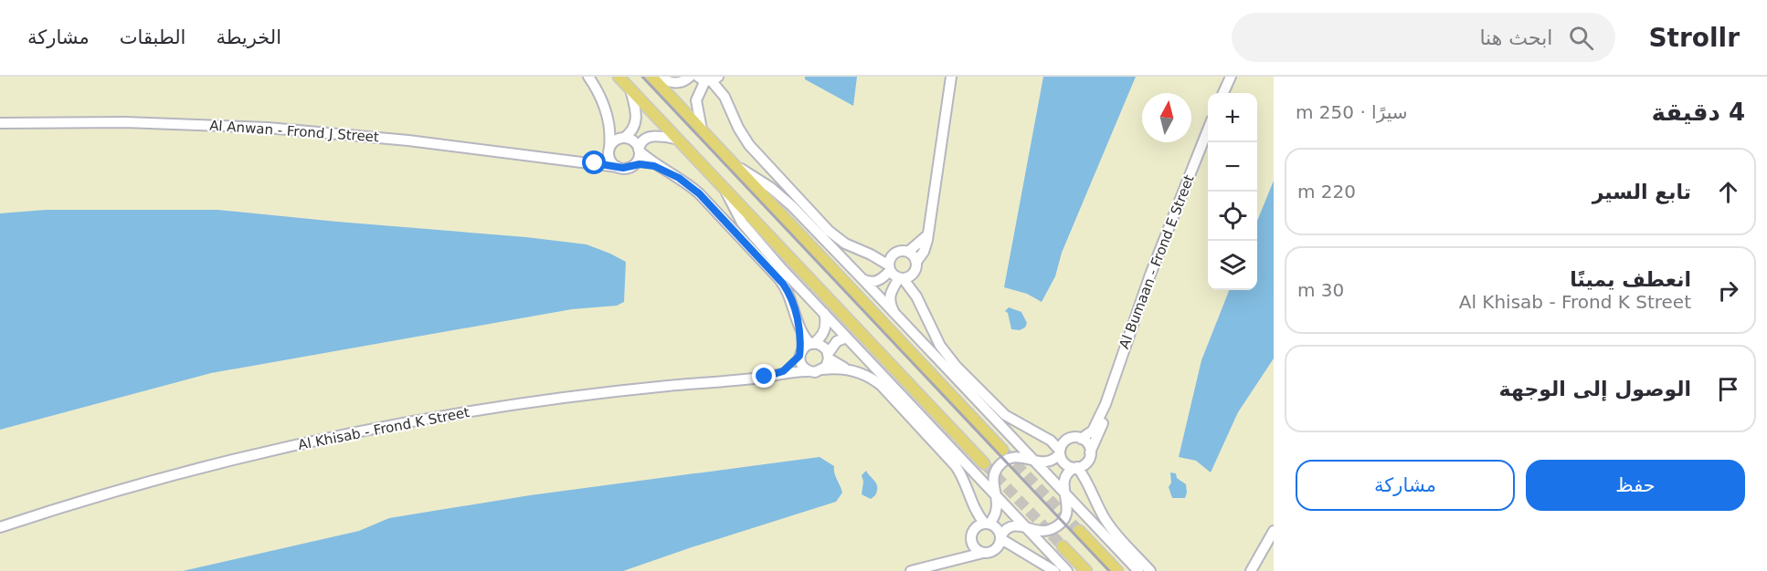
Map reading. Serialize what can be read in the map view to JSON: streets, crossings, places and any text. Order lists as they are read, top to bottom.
{
  "streets": {
    "street": ["Al Anwan - Frond J Street", "Al Bumaan - Frond E Street", "Al Khisab - Frond K Street"]
  },
  "north": "top",
  "page": {
    "header": "Strollr",
    "search": "ابحث هنا",
    "nav": ["الخريطة", "الطبقات", "مشاركة"],
    "heading": ["4 دقيقة", "سيرًا · 250 m"],
    "map_buttons": ["+", "−"],
    "list": [
      ["تابع السير", "220 m"],
      ["انعطف يمينًا", "Al Khisab - Frond K Street", "30 m"],
      "الوصول إلى الوجهة"
    ],
    "buttons": ["حفظ", "مشاركة"]
  }
}
